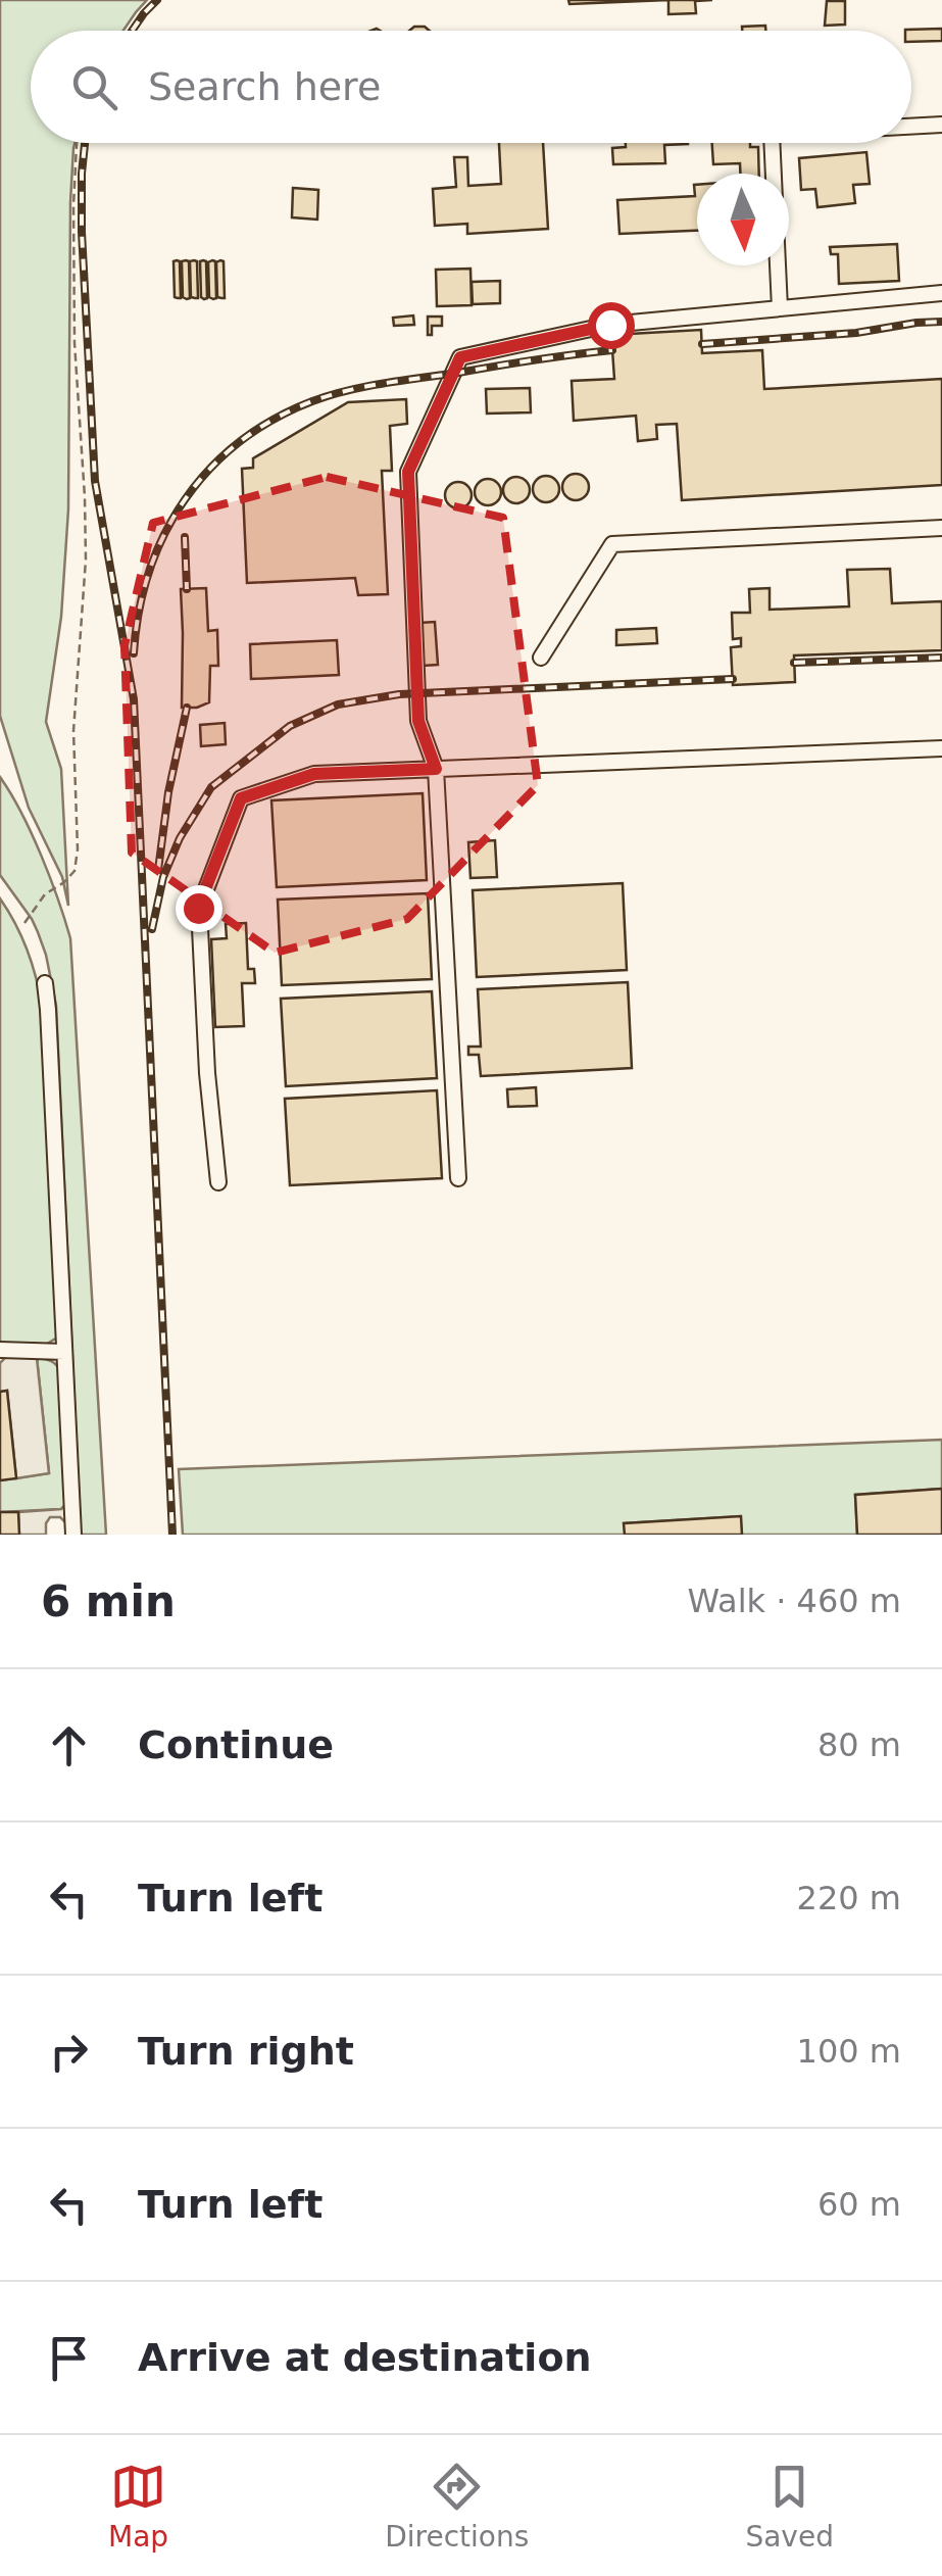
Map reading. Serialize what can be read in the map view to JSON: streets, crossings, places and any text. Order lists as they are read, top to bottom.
{
  "north": "bottom",
  "page": {
    "search": "Search here",
    "heading": ["6 min", "Walk · 460 m"],
    "list": [
      ["Continue", "80 m"],
      ["Turn left", "220 m"],
      ["Turn right", "100 m"],
      ["Turn left", "60 m"],
      "Arrive at destination"
    ],
    "nav": ["Map", "Directions", "Saved"]
  }
}
